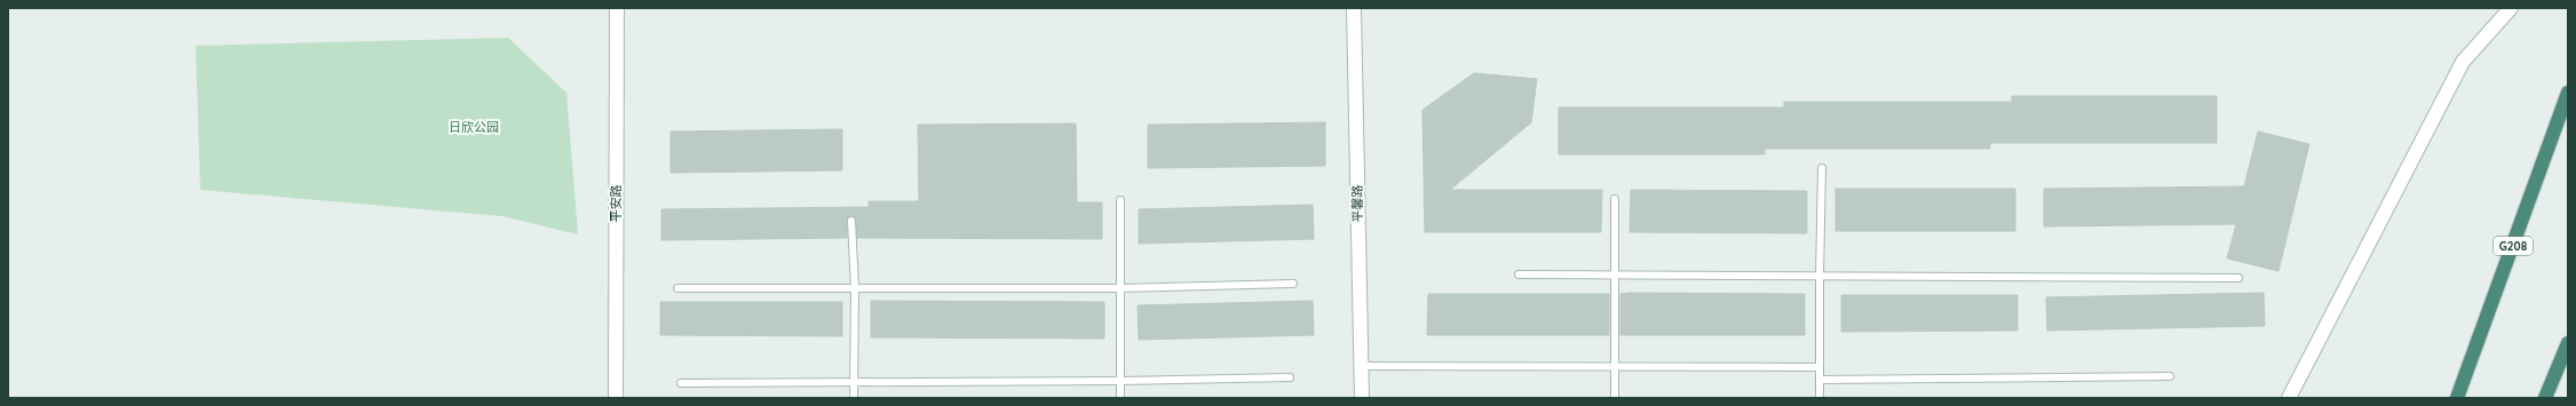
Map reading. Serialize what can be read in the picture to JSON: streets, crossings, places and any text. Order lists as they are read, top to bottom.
{
  "streets": {
    "highway": ["G208"],
    "street": ["平安路", "平馨路"]
  },
  "parks": ["日欣公园"]
}
